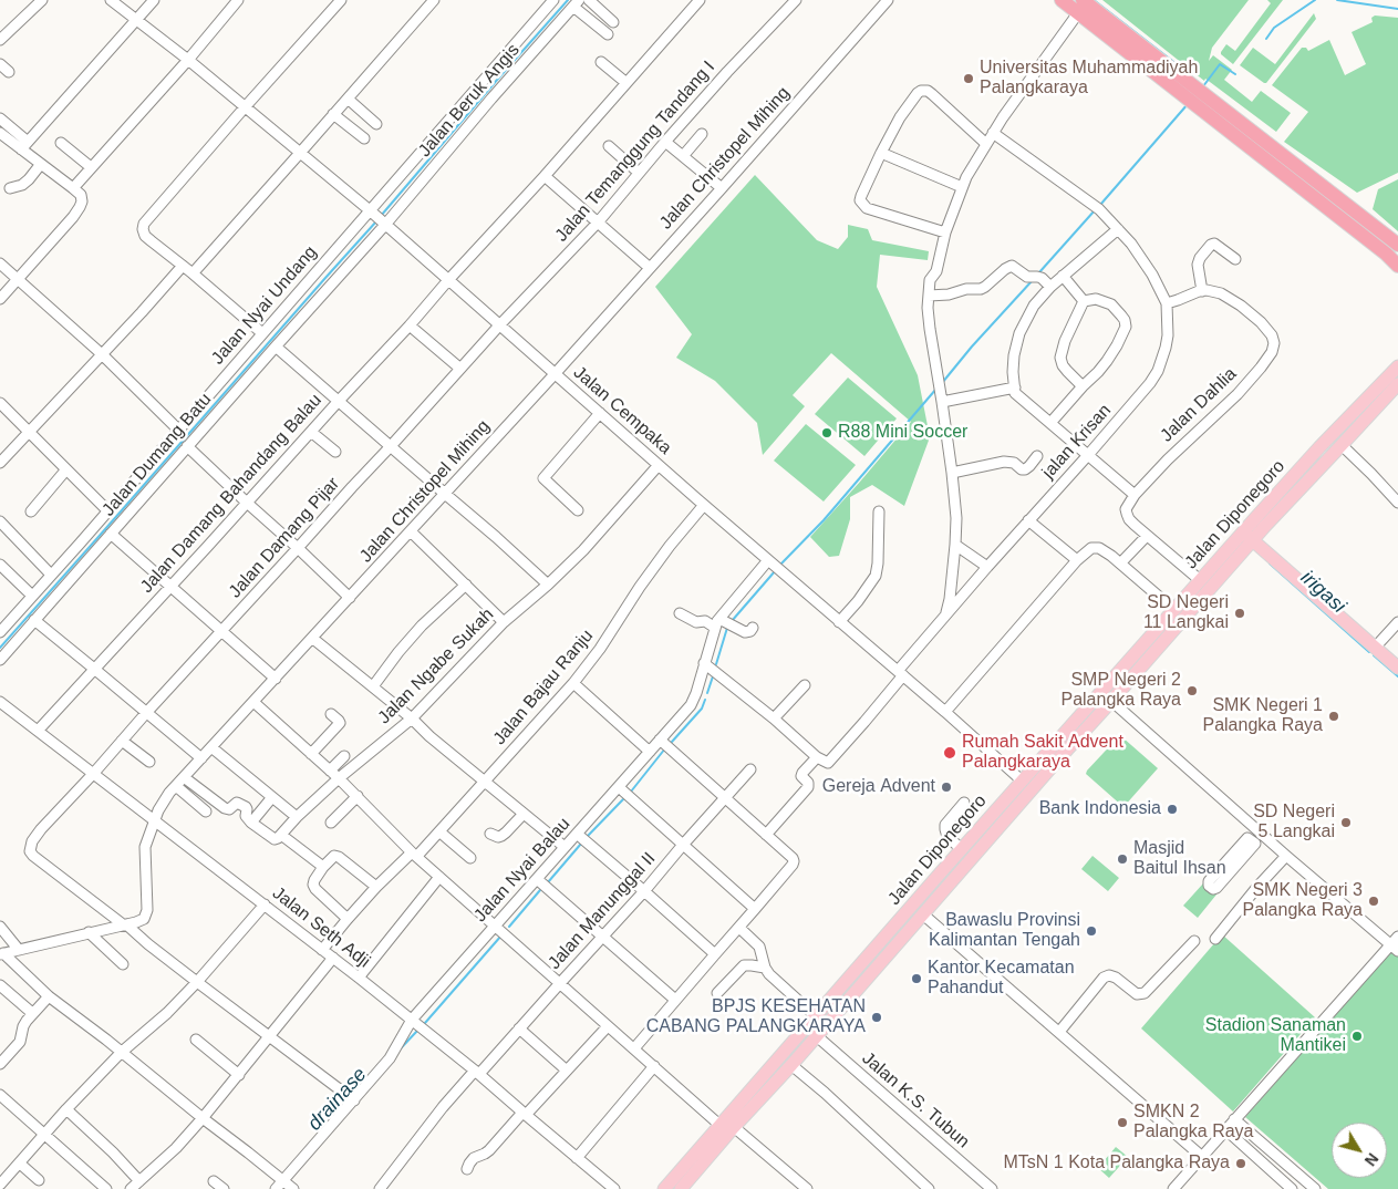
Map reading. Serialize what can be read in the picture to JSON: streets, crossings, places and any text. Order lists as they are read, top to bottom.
{
  "streets": {
    "main road": ["Jalan Diponegoro"],
    "street": [
      "Jalan Beruk Angis",
      "Jalan Temanggung Tandang I",
      "Jalan Christopel Mihing",
      "Jalan Nyai Undang",
      "Jalan Dahlia",
      "Jalan Cempaka",
      "jalan Krisan",
      "Jalan Dumang Batu",
      "Jalan Damang Bahandang Balau",
      "Jalan Damang Pijar",
      "Jalan Ngabe Sukah",
      "Jalan Bajau Ranju",
      "Jalan Nyai Balau",
      "Jalan Manunggal II",
      "Jalan Seth Adji",
      "Jalan K.S. Tubun"
    ]
  },
  "crossings": [
    ["Jalan Beruk Angis", "Jalan Cempaka"],
    ["Jalan Beruk Angis", "Jalan Dumang Batu"],
    ["Jalan Temanggung Tandang I", "Jalan Cempaka"],
    ["Jalan Temanggung Tandang I", "Jalan Damang Pijar"],
    ["Jalan Christopel Mihing", "Jalan Cempaka"],
    ["Jalan Christopel Mihing", "Jalan Damang Pijar"],
    ["Jalan Christopel Mihing", "Jalan Seth Adji"],
    ["Jalan Nyai Undang", "Jalan Cempaka"],
    ["Jalan Cempaka", "jalan Krisan"],
    ["Jalan Cempaka", "Jalan Dumang Batu"],
    ["Jalan Cempaka", "Jalan Damang Bahandang Balau"],
    ["Jalan Cempaka", "Jalan Diponegoro"],
    ["Jalan Cempaka", "Jalan Damang Pijar"],
    ["Jalan Cempaka", "Jalan Ngabe Sukah"],
    ["Jalan Cempaka", "Jalan Bajau Ranju"],
    ["Jalan Cempaka", "Jalan Nyai Balau"],
    ["Jalan Damang Bahandang Balau", "Jalan Seth Adji"],
    ["Jalan Diponegoro", "Jalan K.S. Tubun"],
    ["Jalan Damang Pijar", "Jalan Seth Adji"],
    ["Jalan Bajau Ranju", "Jalan Seth Adji"],
    ["Jalan Nyai Balau", "Jalan Seth Adji"],
    ["Jalan Manunggal II", "Jalan Seth Adji"]
  ],
  "water": ["irigasi", "drainase"],
  "places": [
    "Universitas Muhammadiyah Palangkaraya",
    "R88 Mini Soccer",
    "SD Negeri 11 Langkai",
    "SMP Negeri 2 Palangka Raya",
    "SMK Negeri 1 Palangka Raya",
    "Rumah Sakit Advent Palangkaraya",
    "Gereja Advent",
    "Bank Indonesia",
    "SD Negeri 5 Langkai",
    "Masjid Baitul Ihsan",
    "SMK Negeri 3 Palangka Raya",
    "Bawaslu Provinsi Kalimantan Tengah",
    "Kantor Kecamatan Pahandut",
    "BPJS KESEHATAN CABANG PALANGKARAYA",
    "Stadion Sanaman Mantikei",
    "SMKN 2 Palangka Raya",
    "MTsN 1 Kota Palangka Raya"
  ],
  "north": "bottom right"
}
